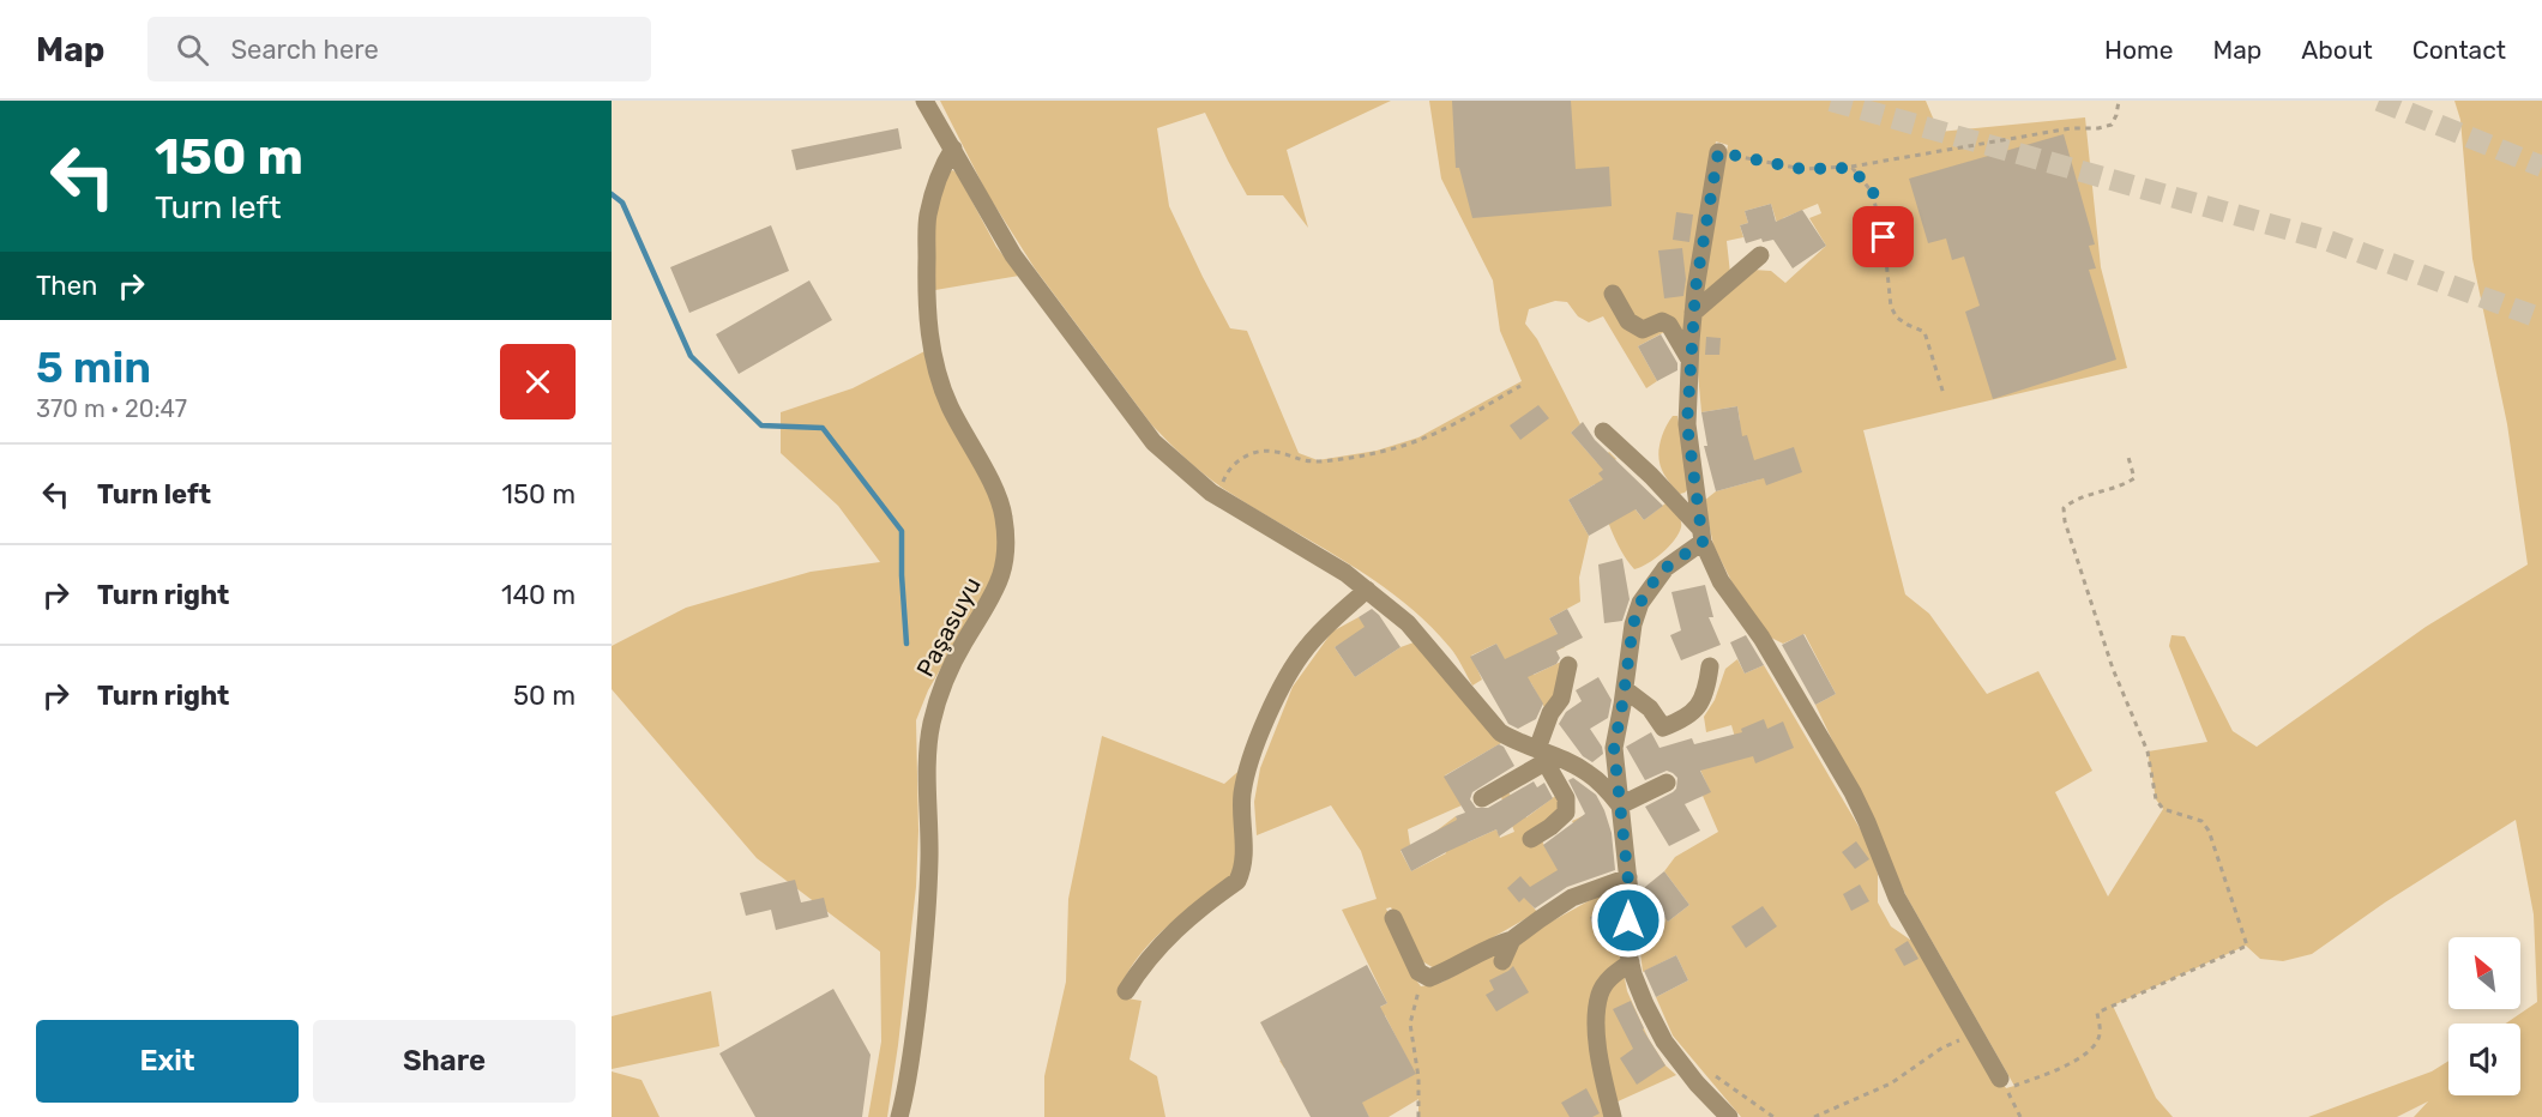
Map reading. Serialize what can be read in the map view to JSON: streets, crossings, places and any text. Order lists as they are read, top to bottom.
{
  "streets": {
    "street": ["Paşasuyu"]
  },
  "north": "top left",
  "page": {
    "header": "Map",
    "search": "Search here",
    "nav": [
      "Home",
      "Map",
      "About",
      "Contact"
    ],
    "turn": ["150 m", "Turn left"],
    "then": "Then",
    "heading": ["5 min", "370 m · 20:47"],
    "list": [
      {
        "name": "Turn left",
        "value": "150 m"
      },
      {
        "name": "Turn right",
        "value": "140 m"
      },
      {
        "name": "Turn right",
        "value": "50 m"
      }
    ],
    "buttons": ["Exit", "Share"]
  }
}
